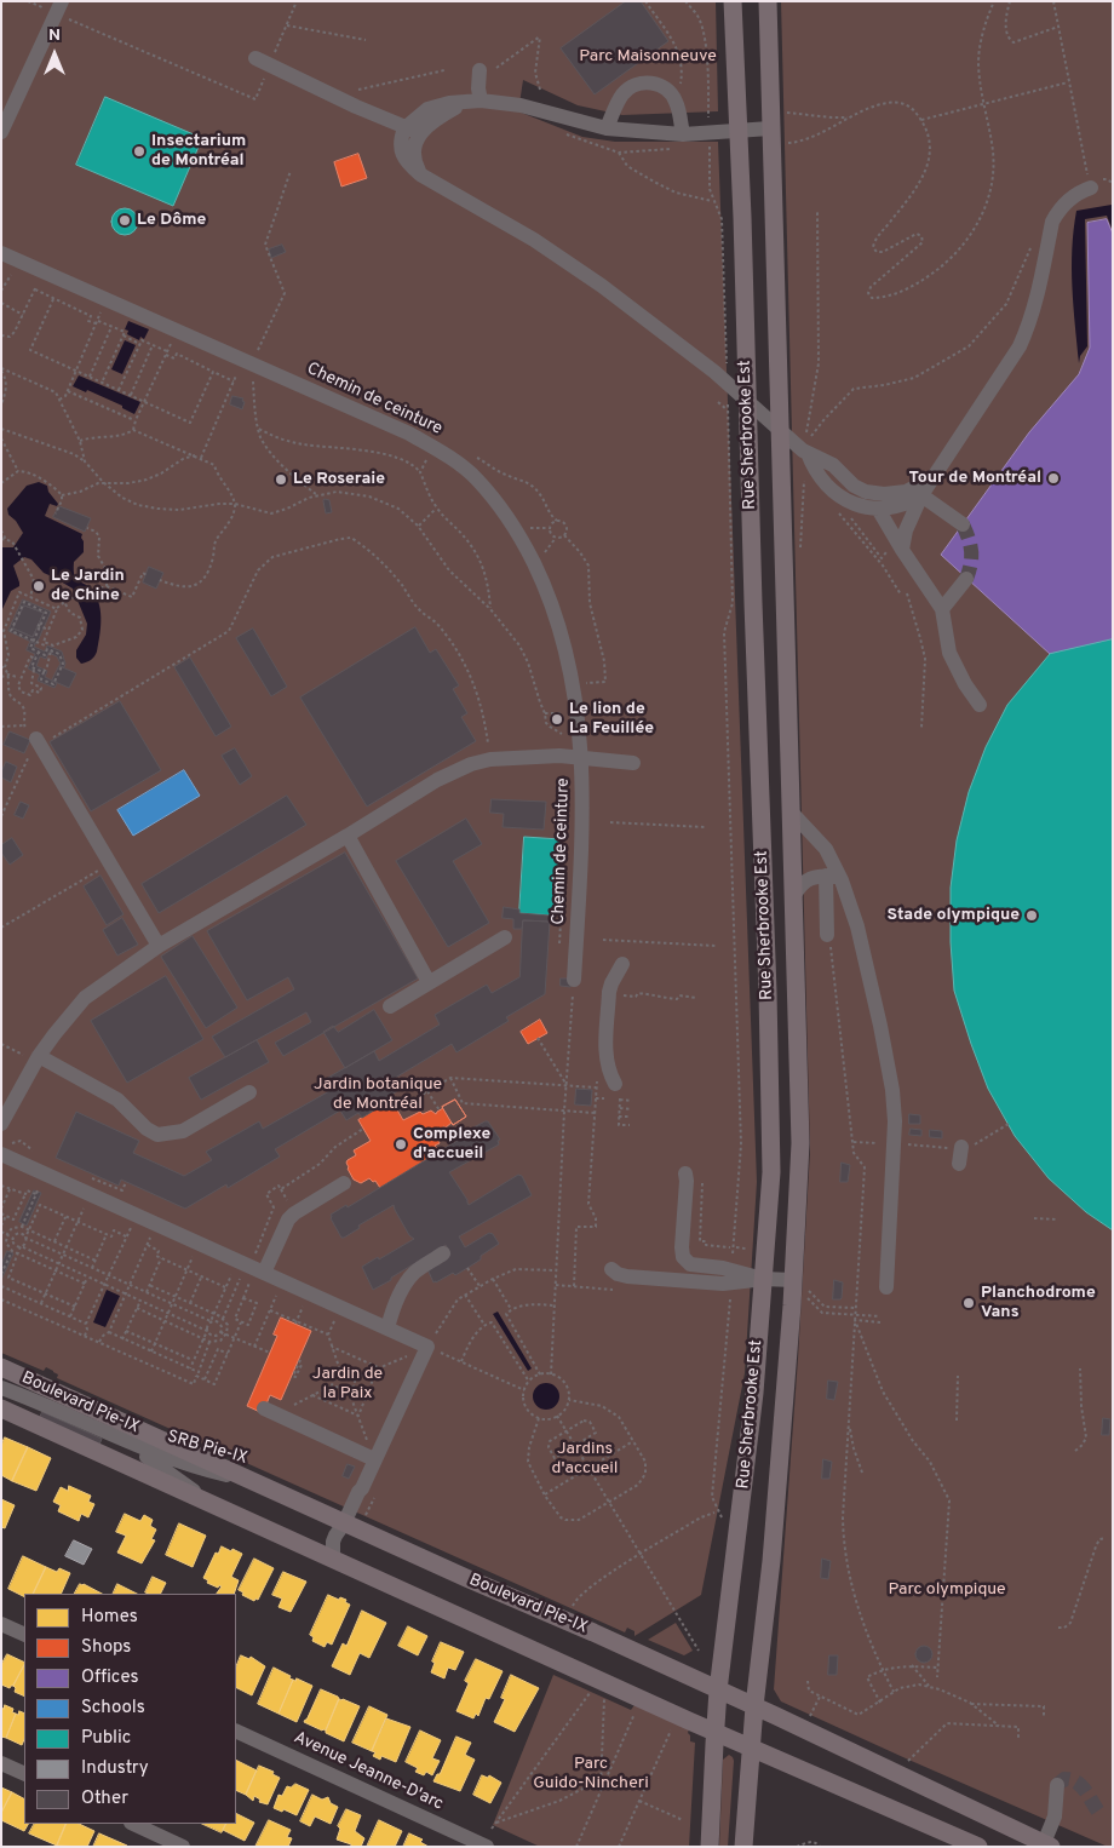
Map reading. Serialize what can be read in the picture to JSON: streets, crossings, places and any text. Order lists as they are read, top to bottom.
{
  "streets": {
    "main road": ["Rue Sherbrooke Est", "Boulevard Pie-IX"],
    "street": ["Chemin de ceinture", "SRB Pie-IX", "Avenue Jeanne-D'arc"]
  },
  "crossings": [
    ["Rue Sherbrooke Est", "Boulevard Pie-IX"],
    ["Boulevard Pie-IX", "SRB Pie-IX"]
  ],
  "parks": [
    "Parc Maisonneuve",
    "Jardin botanique de Montréal",
    "Jardin de la Paix",
    "Jardins d'accueil",
    "Parc olympique",
    "Parc Guido-Nincheri"
  ],
  "places": [
    "Insectarium de Montréal",
    "Le Dôme",
    "Tour de Montréal",
    "Le Roseraie",
    "Le Jardin de Chine",
    "Le lion de La Feuillée",
    "Stade olympique",
    "Complexe d'accueil",
    "Planchodrome Vans"
  ],
  "legend": [
    "Homes",
    "Shops",
    "Offices",
    "Schools",
    "Public",
    "Industry",
    "Other"
  ],
  "north": "top"
}
